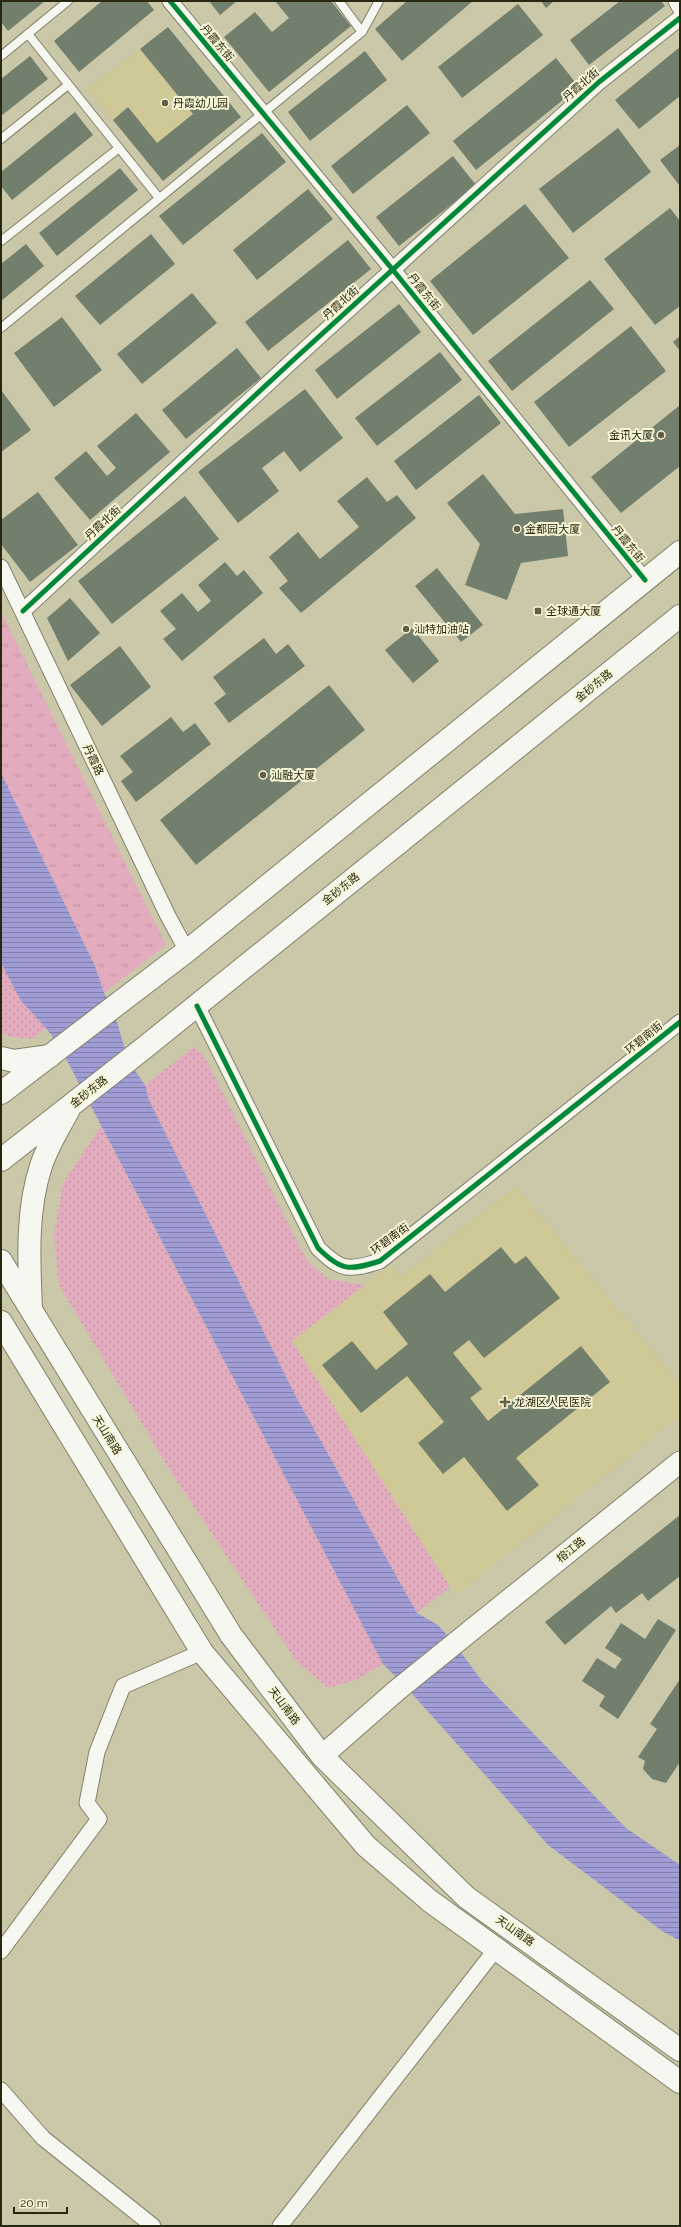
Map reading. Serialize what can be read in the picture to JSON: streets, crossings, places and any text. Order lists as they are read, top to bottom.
{
  "streets": {
    "main road": ["金砂东路", "天山南路"],
    "street": [
      "丹霞东街",
      "丹霞北街",
      "丹霞路",
      "环碧南街",
      "榕江路"
    ]
  },
  "crossings": [
    ["丹霞东街", "丹霞北街"],
    ["丹霞北街", "丹霞路"],
    ["金砂东路", "环碧南街"],
    ["天山南路", "榕江路"]
  ],
  "places": {
    "other": [
      "丹霞幼儿园",
      "金讯大厦",
      "金都园大厦",
      "汕特加油站",
      "汕融大厦"
    ],
    "transit": ["全球通大厦"],
    "health": ["龙湖区人民医院"]
  },
  "scale_bar": "20 m"
}
